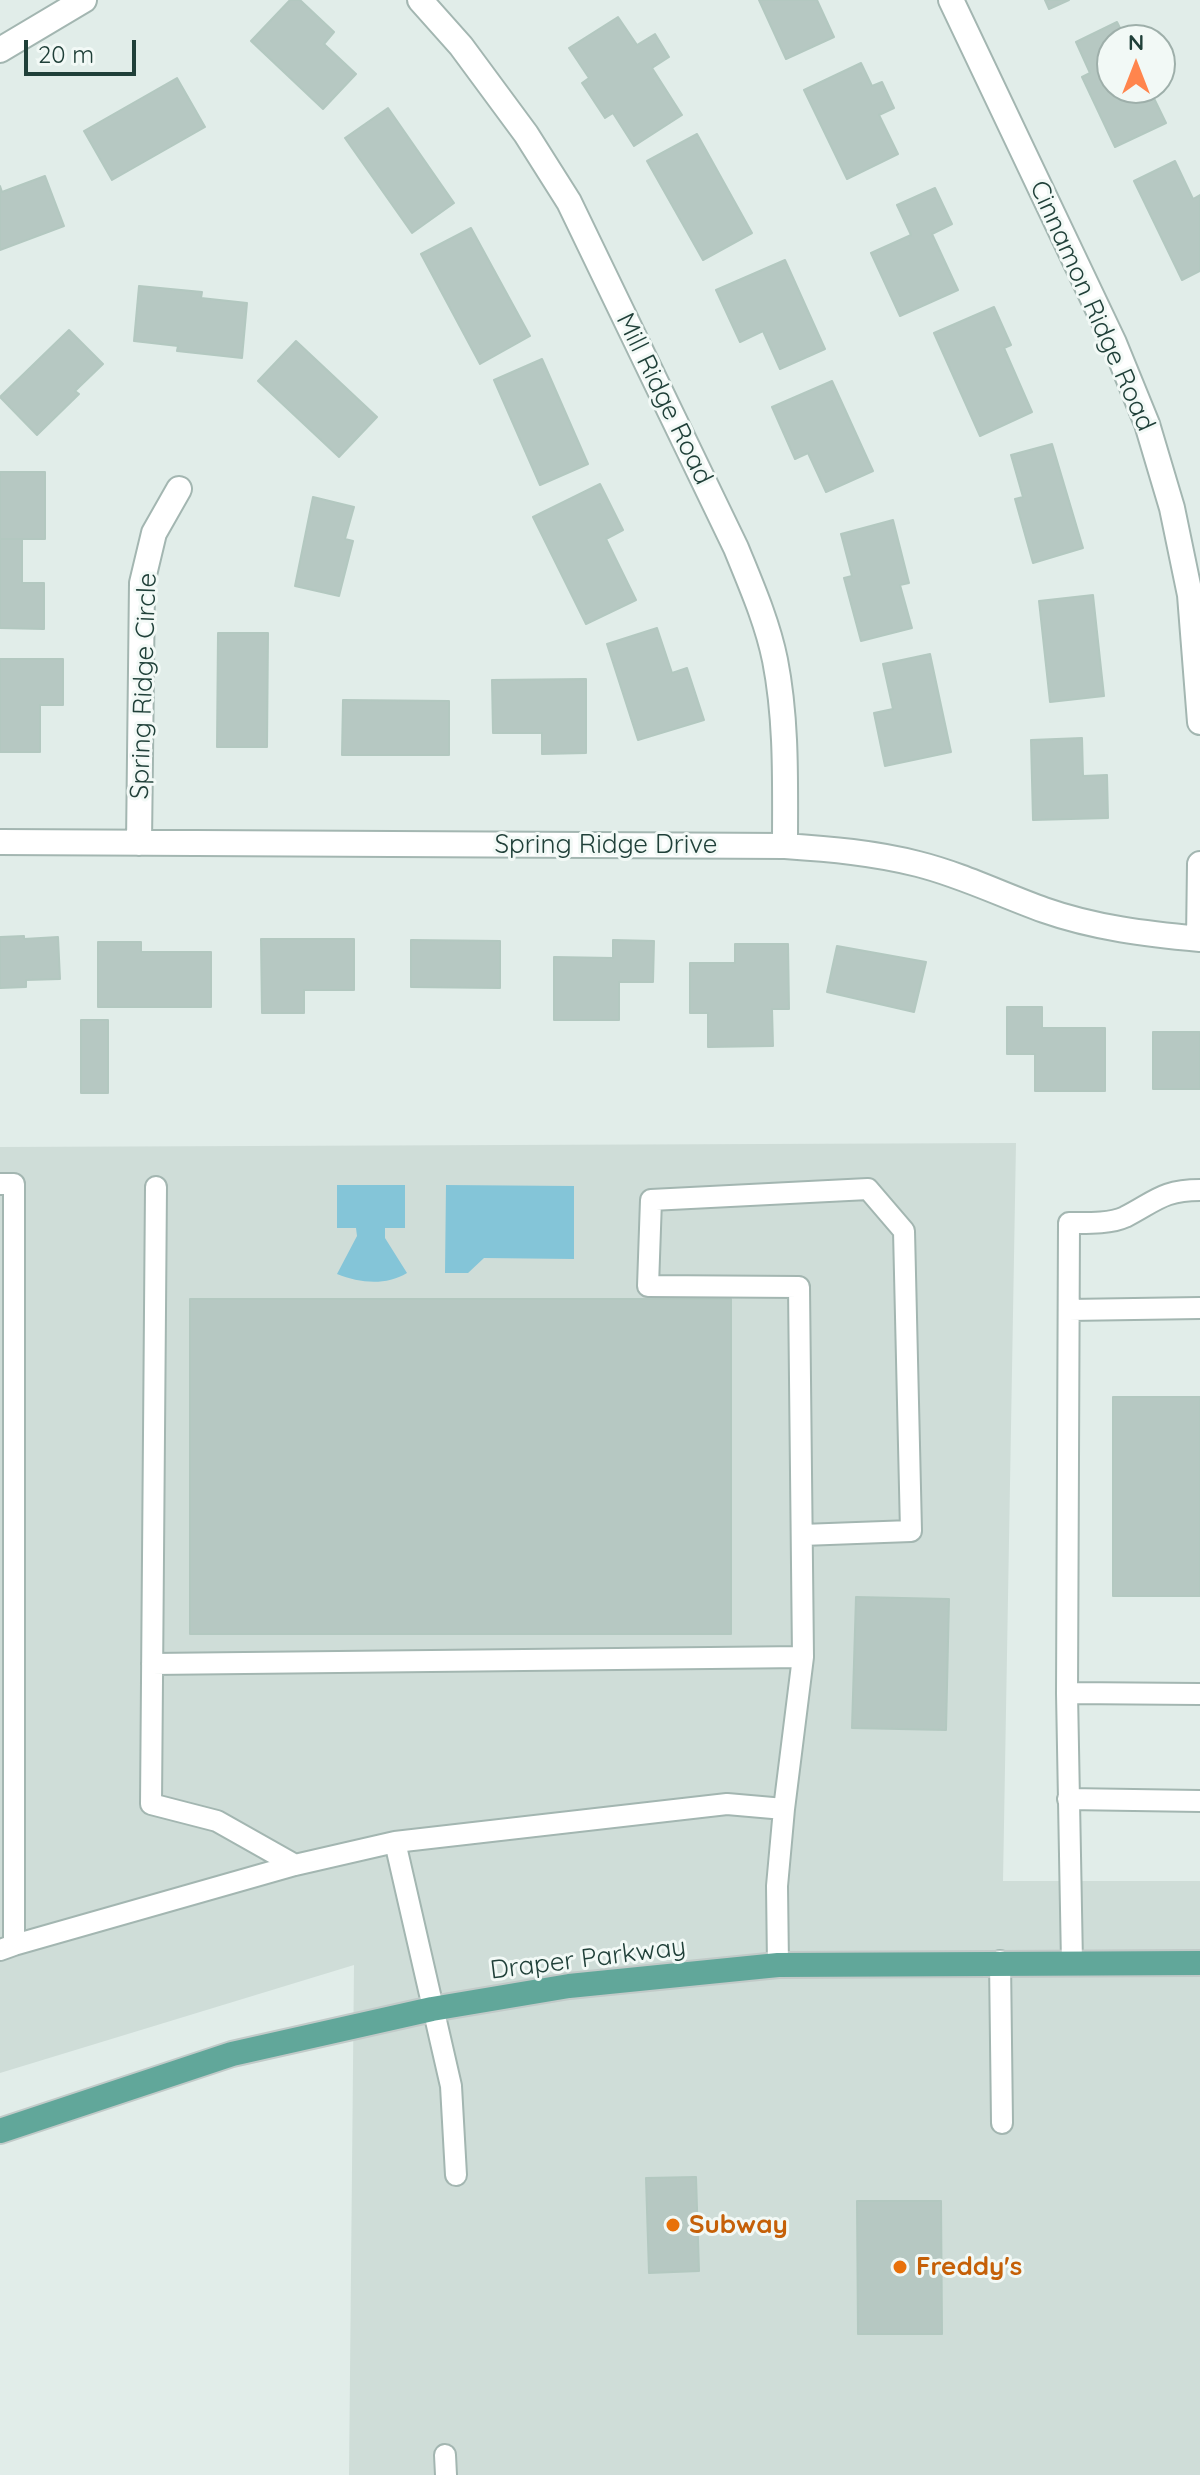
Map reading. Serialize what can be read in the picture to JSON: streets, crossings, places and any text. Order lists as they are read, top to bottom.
{
  "streets": {
    "main road": ["Draper Parkway"],
    "street": [
      "Cinnamon Ridge Road",
      "Mill Ridge Road",
      "Spring Ridge Circle",
      "Spring Ridge Drive"
    ]
  },
  "crossings": [
    ["Mill Ridge Road", "Spring Ridge Drive"],
    ["Spring Ridge Circle", "Spring Ridge Drive"]
  ],
  "places": ["Subway", "Freddy's"],
  "scale_bar": "20 m",
  "north": "top"
}
